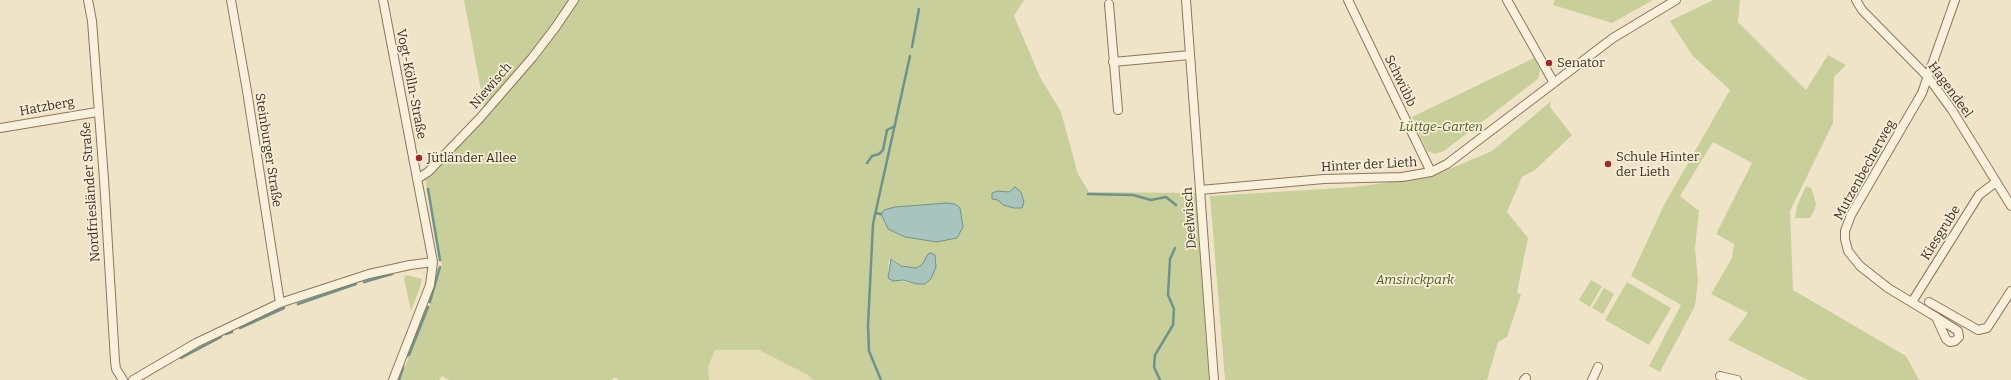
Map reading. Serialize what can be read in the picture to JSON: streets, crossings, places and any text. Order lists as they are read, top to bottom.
{
  "streets": {
    "street": [
      "Schwübb",
      "Vogt-Kölln-Straße",
      "Niewisch",
      "Hagendeel",
      "Hatzberg",
      "Steinburger Straße",
      "Hinter der Lieth",
      "Mutzenbecherweg",
      "Nordfriesländer Straße",
      "Deelwisch",
      "Kiesgrube"
    ]
  },
  "crossings": [
    ["Schwübb", "Hinter der Lieth"],
    ["Vogt-Kölln-Straße", "Niewisch"],
    ["Hagendeel", "Mutzenbecherweg"],
    ["Hagendeel", "Kiesgrube"],
    ["Hatzberg", "Nordfriesländer Straße"],
    ["Hinter der Lieth", "Deelwisch"],
    ["Mutzenbecherweg", "Kiesgrube"]
  ],
  "parks": ["Lüttge-Garten", "Amsinckpark"],
  "places": ["Senator", "Jütländer Allee", "Schule Hinter der Lieth"]
}
